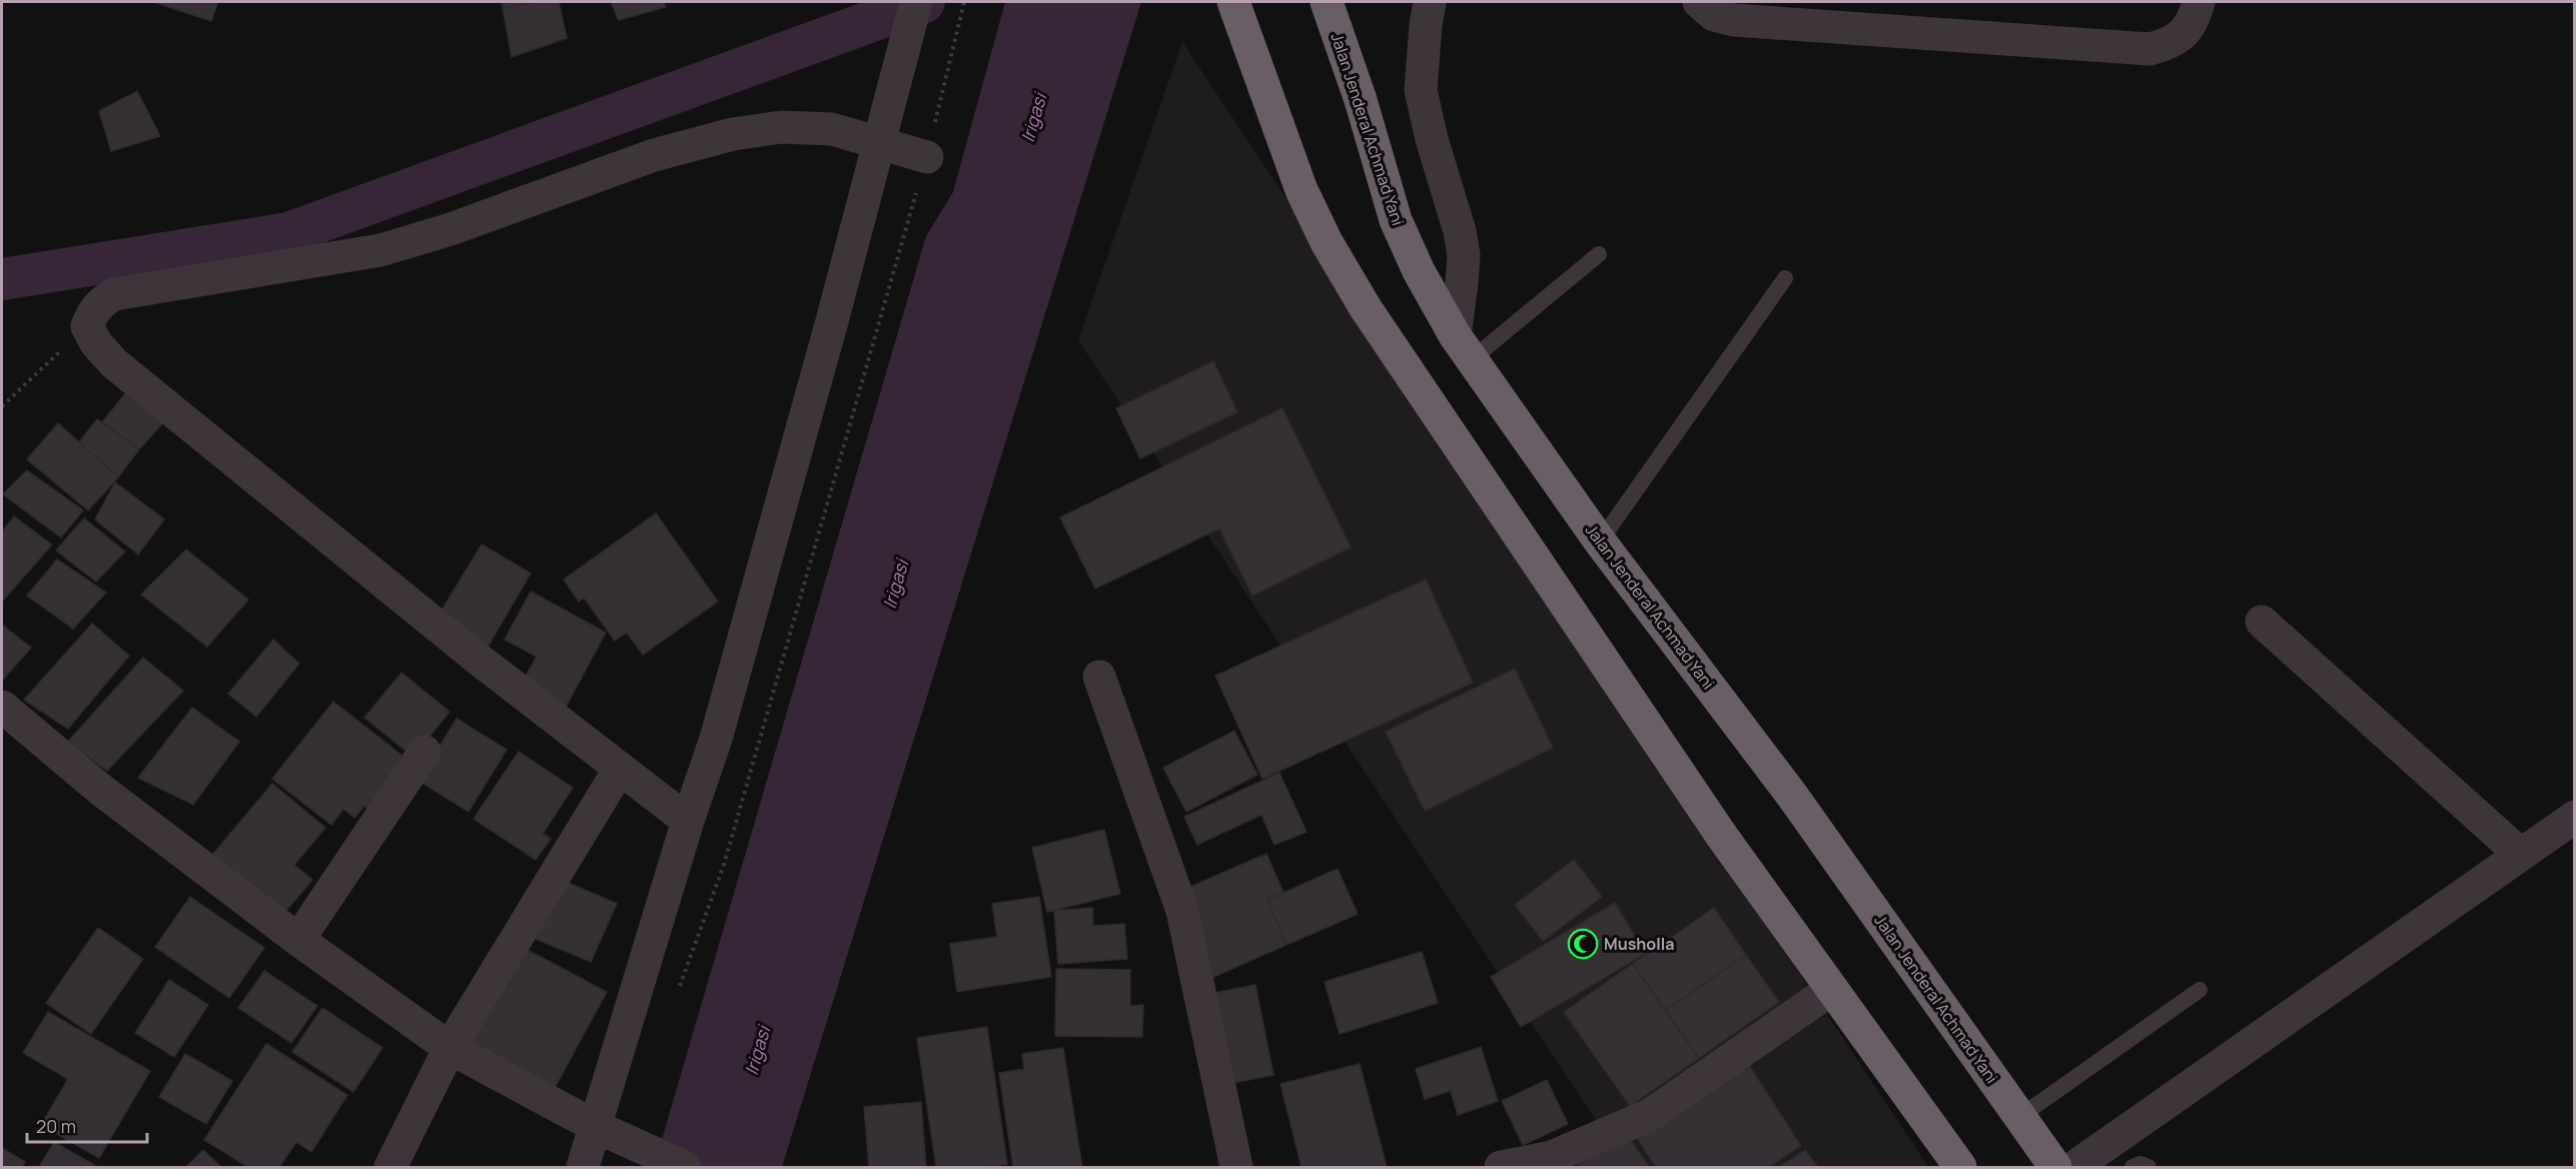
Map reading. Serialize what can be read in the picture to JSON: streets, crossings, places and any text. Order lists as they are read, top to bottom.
{
  "streets": {
    "highway": ["Jalan Jenderal Achmad Yani"]
  },
  "water": ["Irigasi"],
  "places": {
    "mosque": ["Musholla"]
  },
  "scale_bar": "20 m"
}
